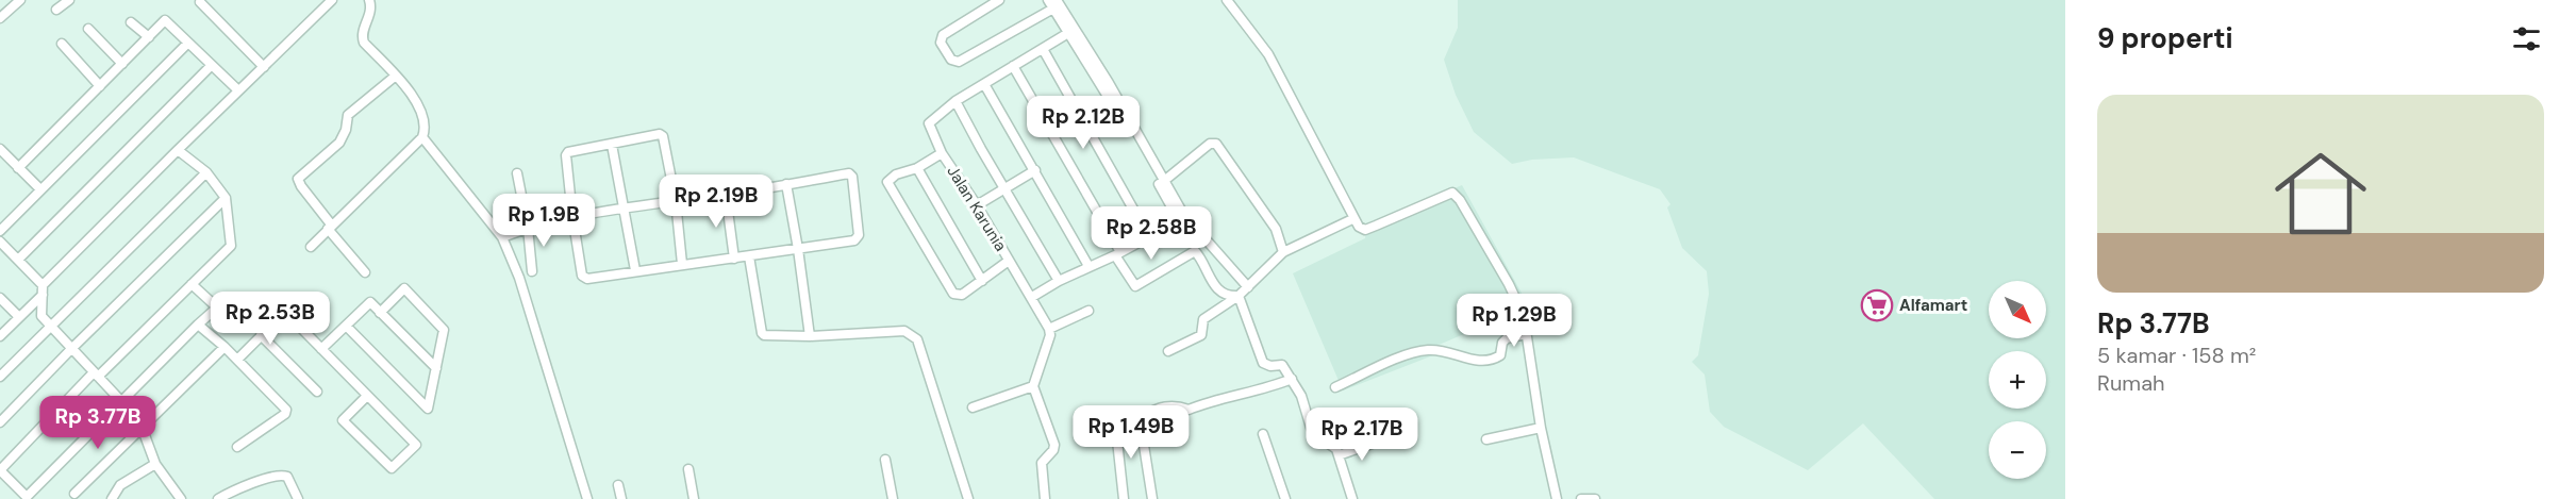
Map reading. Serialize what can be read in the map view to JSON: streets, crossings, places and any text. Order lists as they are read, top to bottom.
{
  "streets": {
    "street": ["Jalan Karunia"]
  },
  "places": {
    "supermarket": ["Alfamart"]
  },
  "north": "bottom right",
  "page": {
    "heading": "9 properti",
    "list": [
      {
        "name": "Rp 3.77B",
        "note": "5 kamar · 158 m² · Rumah"
      }
    ],
    "price": [
      "Rp 2.12B",
      "Rp 2.19B",
      "Rp 1.9B",
      "Rp 2.58B",
      "Rp 2.53B",
      "Rp 1.29B",
      "Rp 3.77B",
      "Rp 1.49B",
      "Rp 2.17B"
    ],
    "map_buttons": ["+", "−"]
  }
}
